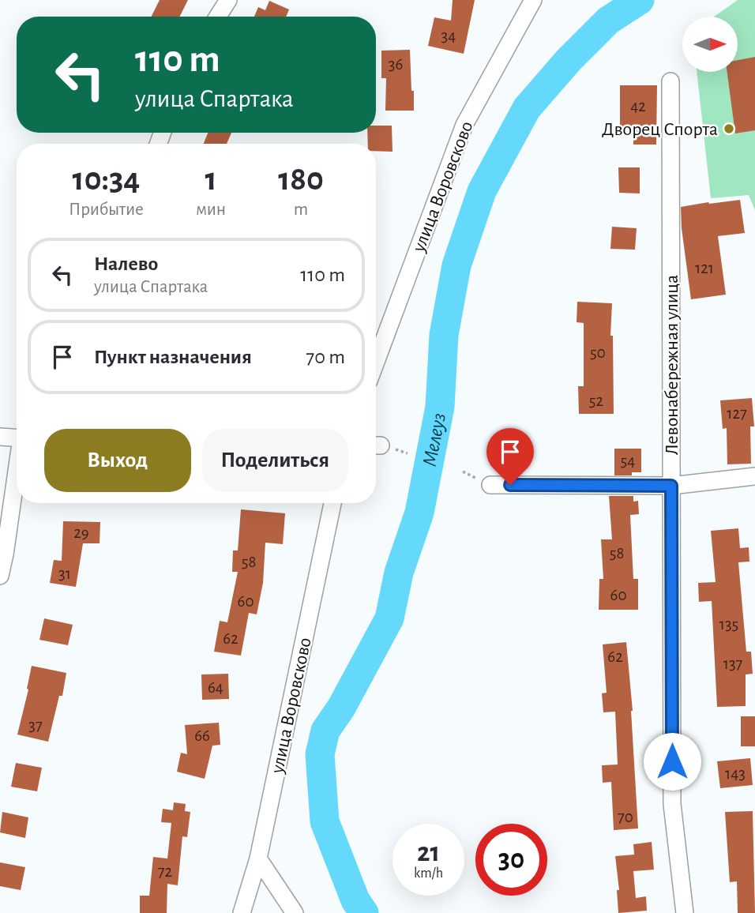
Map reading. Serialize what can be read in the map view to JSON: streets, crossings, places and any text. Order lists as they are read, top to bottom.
{
  "streets": {
    "street": ["улица Воровсково", "Левонабережная улица"]
  },
  "water": ["Мелеуз"],
  "places": ["Дворец Спорта"],
  "house_numbers": [
    "34",
    "36",
    "42",
    "121",
    "50",
    "52",
    "127",
    "54",
    "29",
    "58",
    "58",
    "31",
    "60",
    "60",
    "135",
    "62",
    "62",
    "137",
    "64",
    "37",
    "66",
    "143",
    "70",
    "72"
  ],
  "north": "right",
  "page": {
    "turn": ["110 m", "улица Спартака"],
    "eta": [
      "10:34",
      "Прибытие",
      "1",
      "мин",
      "180",
      "m"
    ],
    "list": [
      {
        "name": "Налево",
        "note": "улица Спартака",
        "value": "110 m"
      },
      {
        "name": "Пункт назначения",
        "value": "70 m"
      }
    ],
    "buttons": ["Выход", "Поделиться"],
    "speed": "21 km/h",
    "limit": "30"
  }
}
